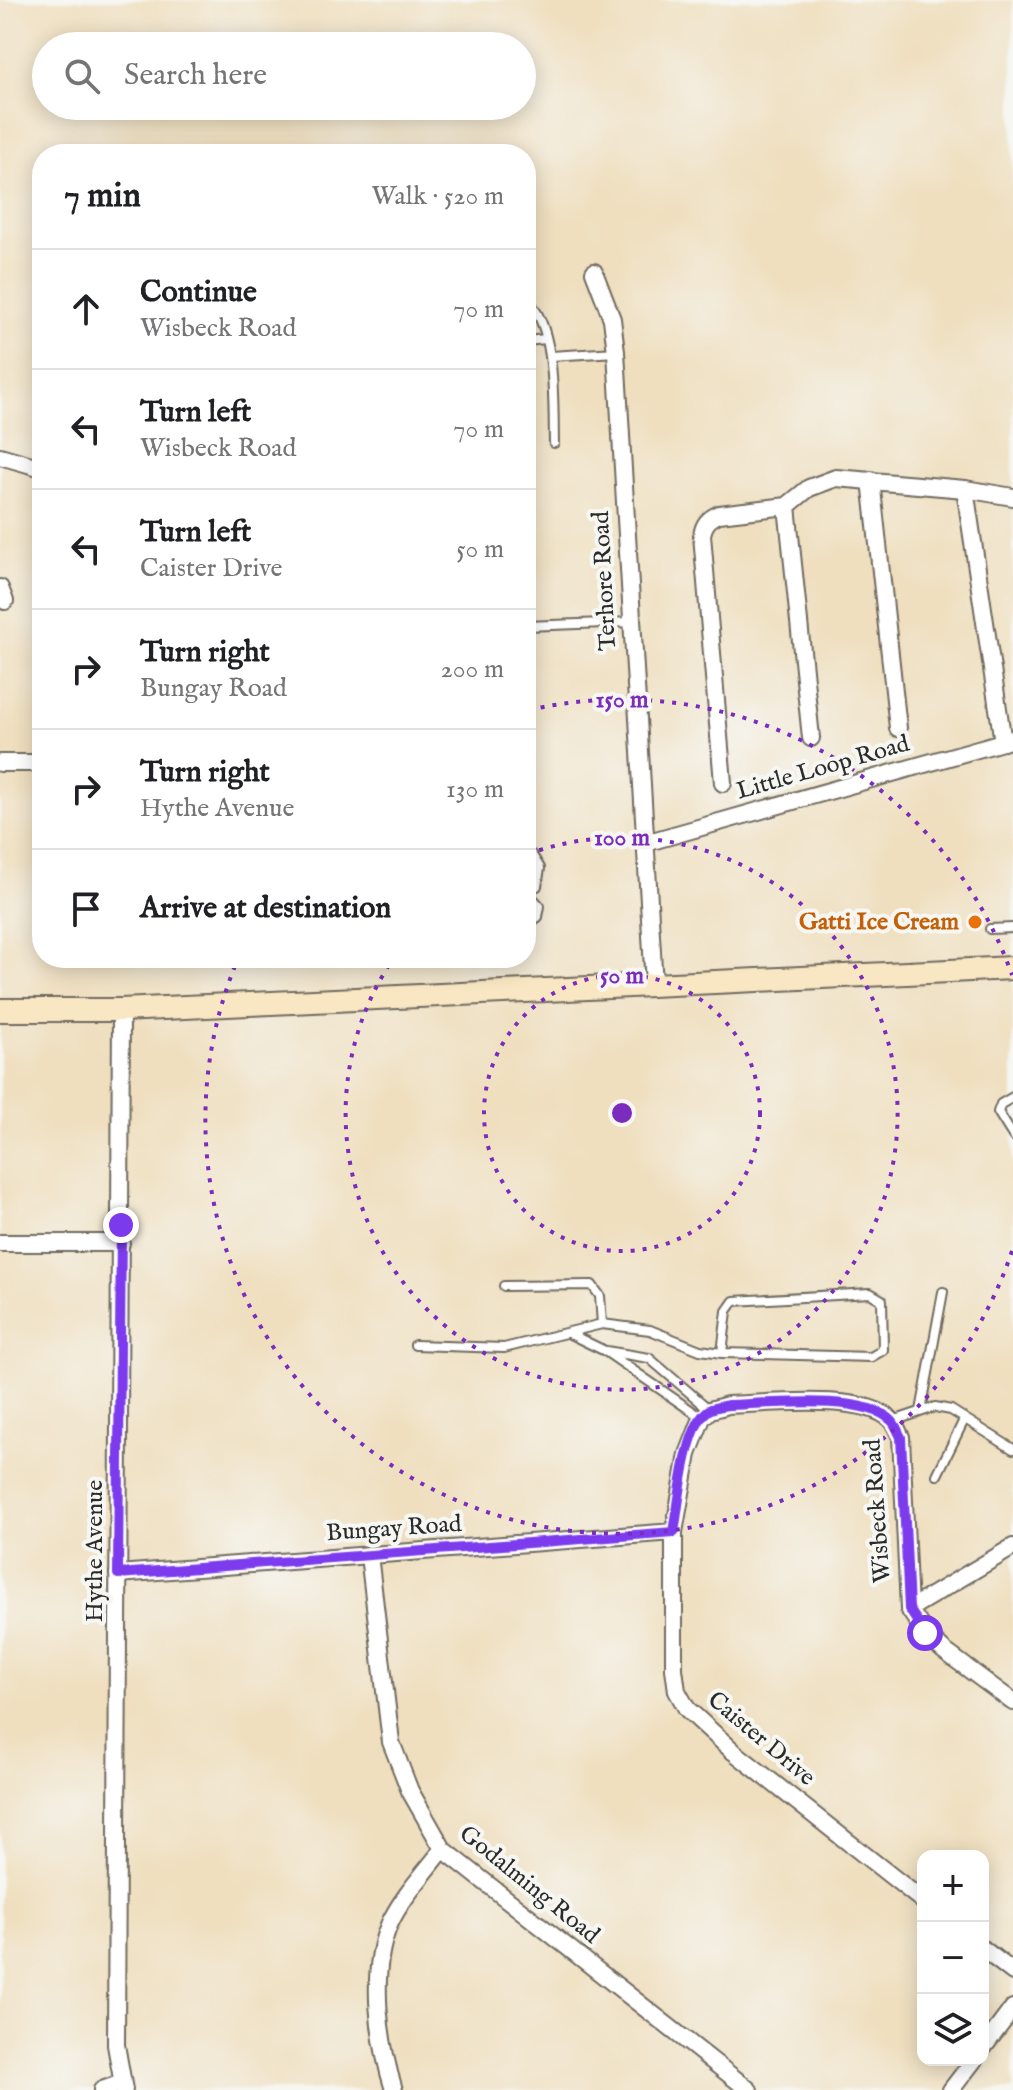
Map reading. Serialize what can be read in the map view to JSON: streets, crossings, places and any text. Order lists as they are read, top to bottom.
{
  "streets": {
    "street": [
      "Terhore Road",
      "Little Loop Road",
      "Wisbeck Road",
      "Bungay Road",
      "Hythe Avenue",
      "Caister Drive",
      "Godalming Road"
    ]
  },
  "crossings": [
    ["Terhore Road", "Little Loop Road"],
    ["Wisbeck Road", "Caister Drive"],
    ["Bungay Road", "Hythe Avenue"],
    ["Bungay Road", "Caister Drive"],
    ["Bungay Road", "Godalming Road"]
  ],
  "places": ["Gatti Ice Cream"],
  "page": {
    "search": "Search here",
    "heading": ["7 min", "Walk · 520 m"],
    "list": [
      ["Continue", "Wisbeck Road", "70 m"],
      ["Turn left", "Wisbeck Road", "70 m"],
      ["Turn left", "Caister Drive", "50 m"],
      ["Turn right", "Bungay Road", "200 m"],
      ["Turn right", "Hythe Avenue", "130 m"],
      "Arrive at destination"
    ],
    "map_buttons": ["+", "−"]
  },
  "rings": ["150 m", "100 m", "50 m"]
}
